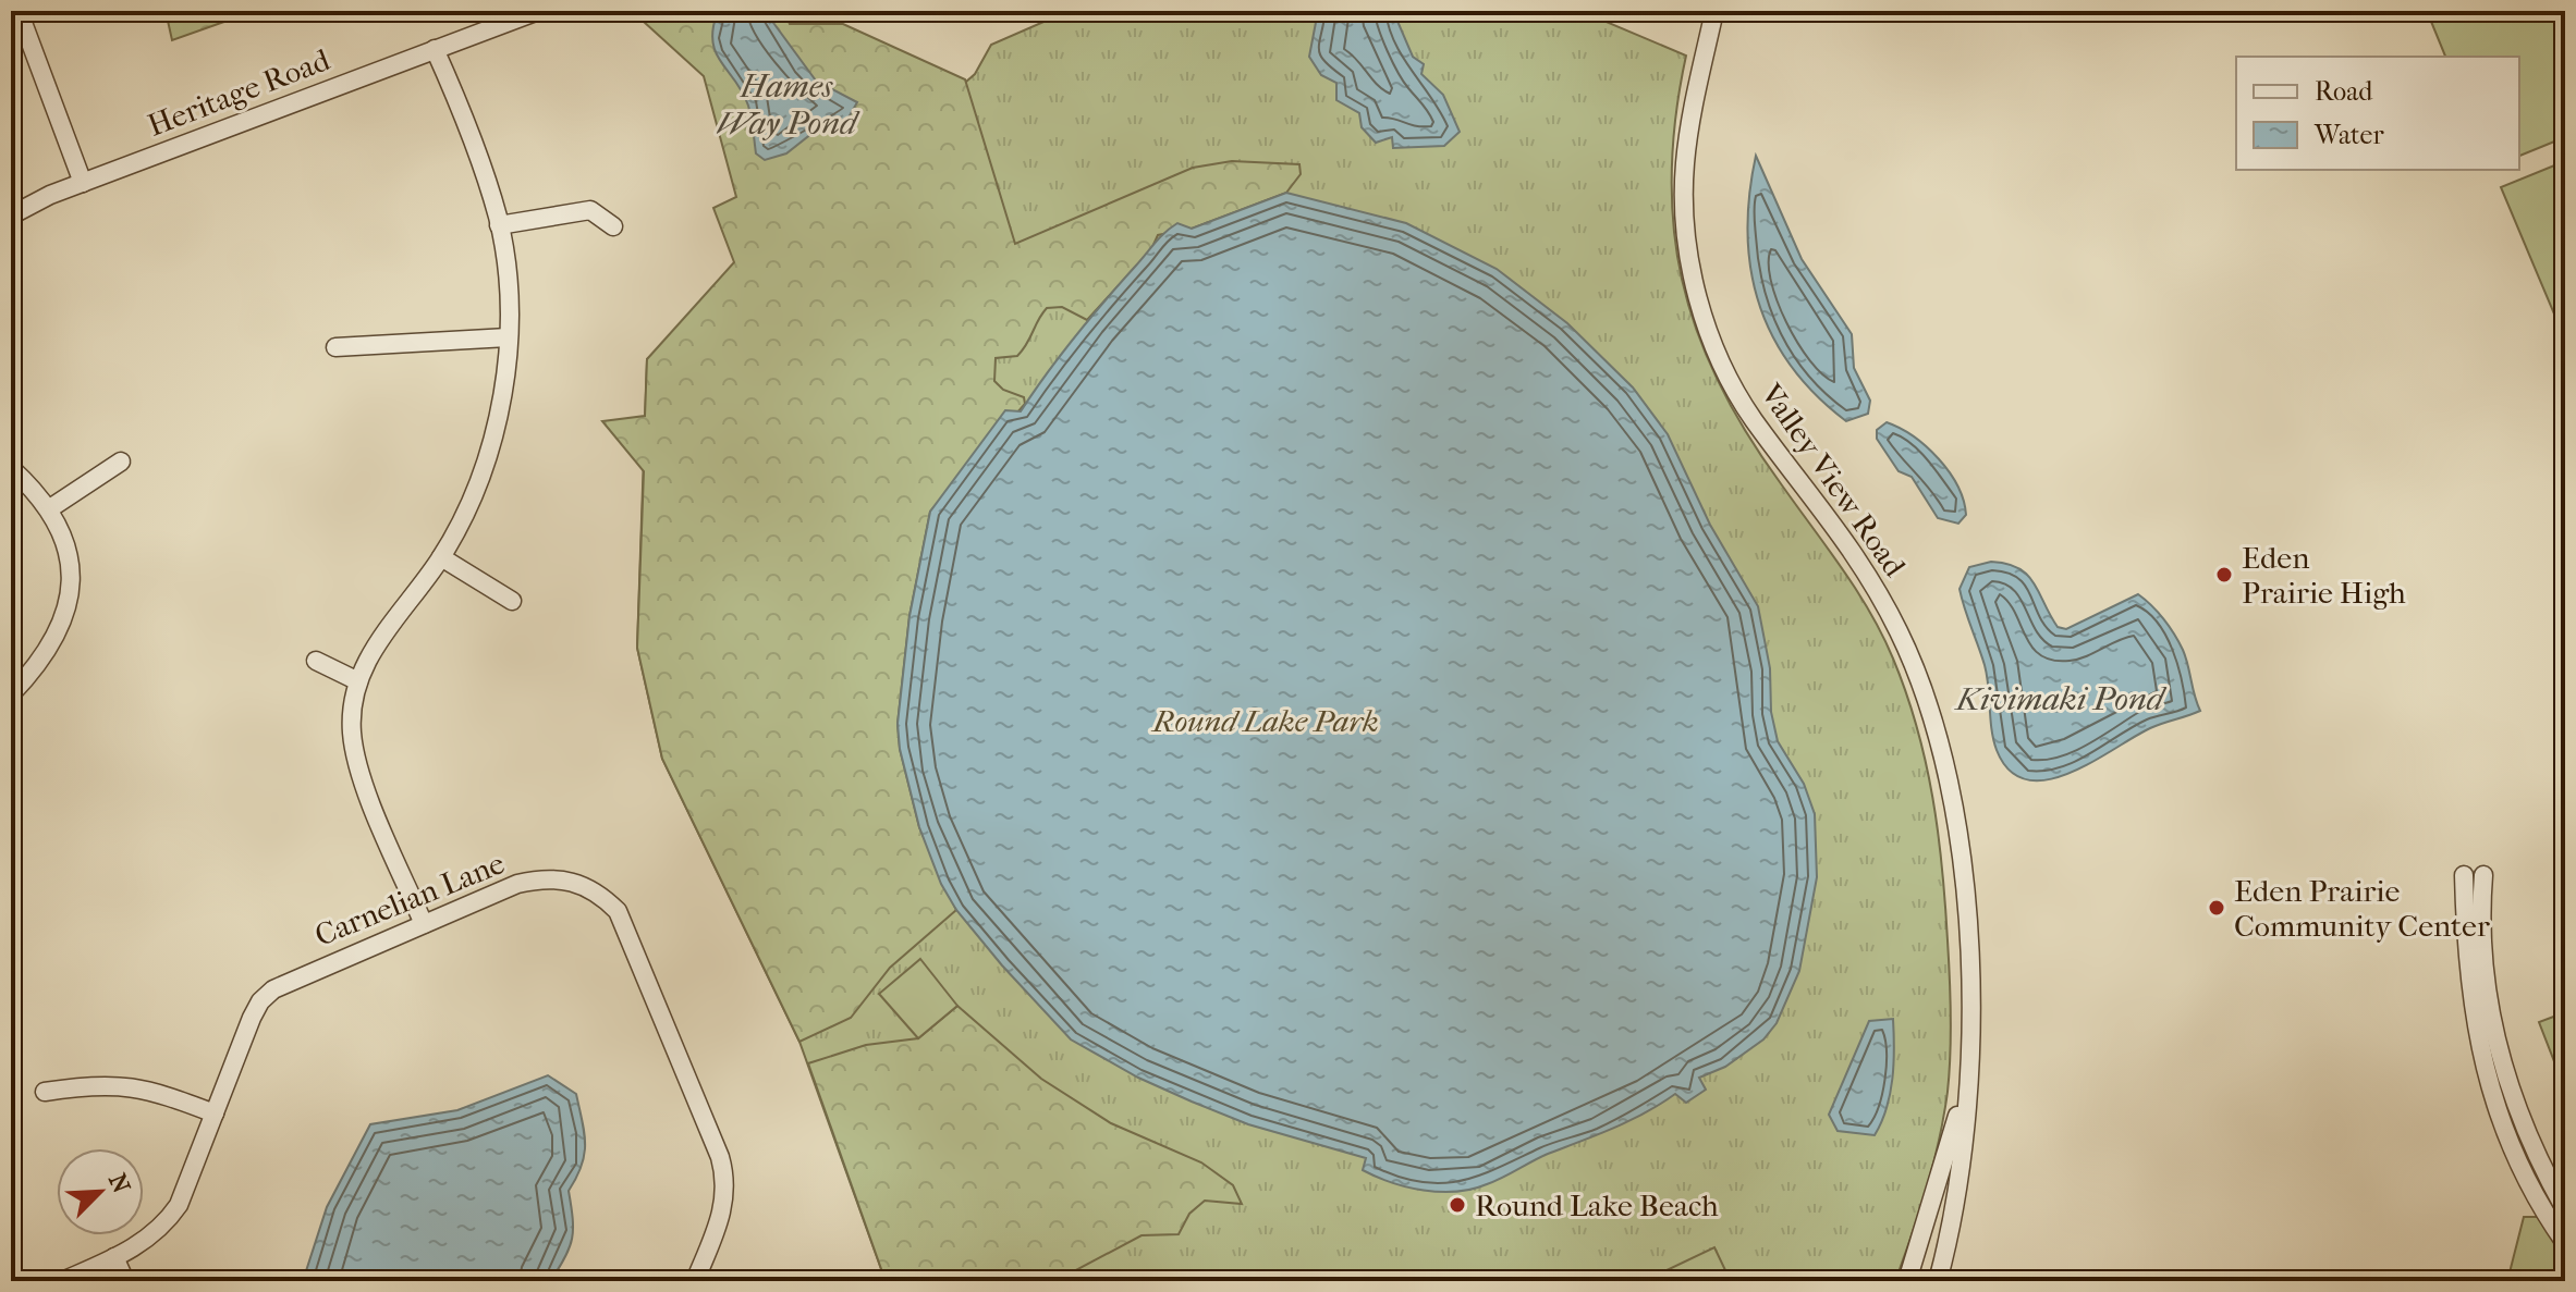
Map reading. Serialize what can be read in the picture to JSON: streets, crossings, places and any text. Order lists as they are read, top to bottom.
{
  "streets": {
    "street": ["Heritage Road", "Valley View Road", "Carnelian Lane"]
  },
  "water": ["Hames Way Pond", "Kivimaki Pond"],
  "parks": ["Round Lake Park"],
  "places": ["Eden Prairie High", "Eden Prairie Community Center", "Round Lake Beach"],
  "legend": ["Road", "Water"],
  "north": "top right"
}
